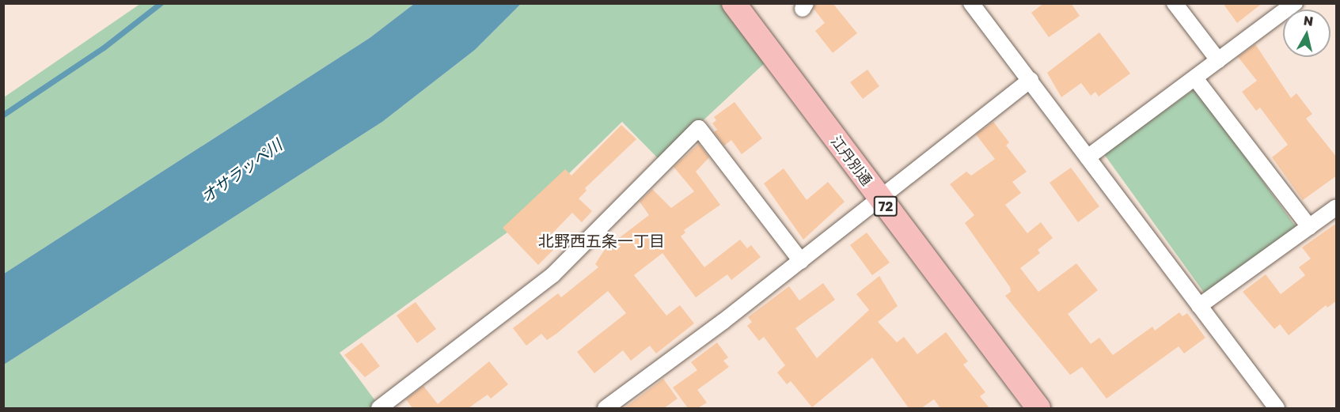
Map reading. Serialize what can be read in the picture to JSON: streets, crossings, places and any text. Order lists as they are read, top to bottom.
{
  "streets": {
    "main road": ["江丹別通", "72"]
  },
  "districts": ["北野西五条一丁目"],
  "water": ["オサラッペ川"],
  "north": "top"
}
